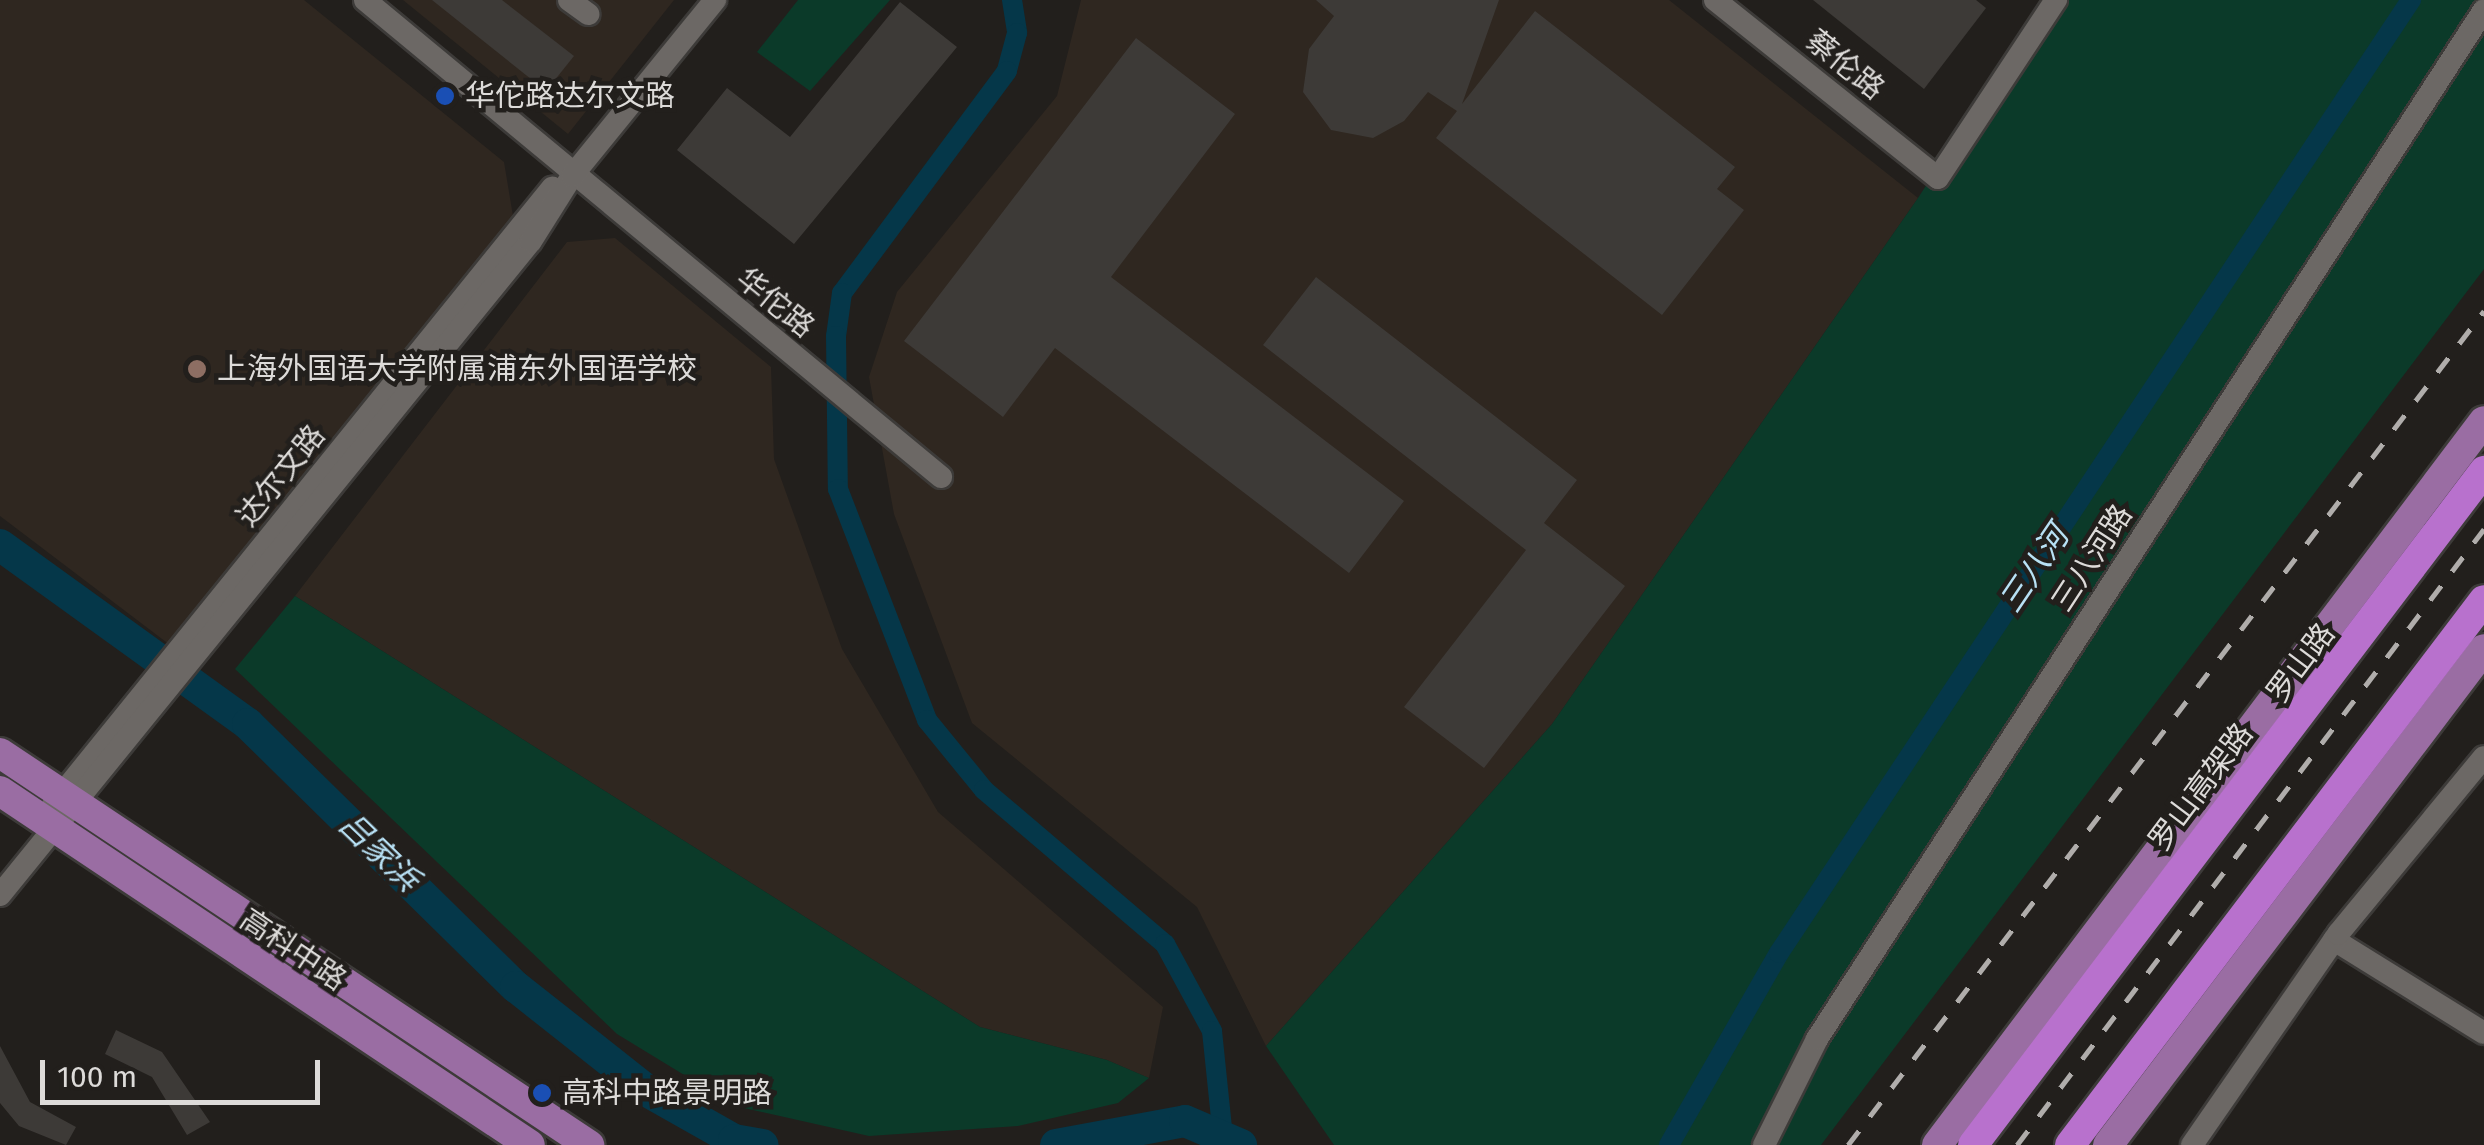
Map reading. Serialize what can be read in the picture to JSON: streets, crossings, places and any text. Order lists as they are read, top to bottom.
{
  "streets": {
    "highway": ["罗山高架路"],
    "main road": ["罗山路", "高科中路"],
    "street": [
      "蔡伦路",
      "华佗路",
      "达尔文路",
      "三八河路"
    ]
  },
  "crossings": [
    ["华佗路", "达尔文路"],
    ["达尔文路", "高科中路"]
  ],
  "water": ["三八河", "吕家浜"],
  "places": ["华佗路达尔文路", "上海外国语大学附属浦东外国语学校", "高科中路景明路"],
  "scale_bar": "100 m"
}
